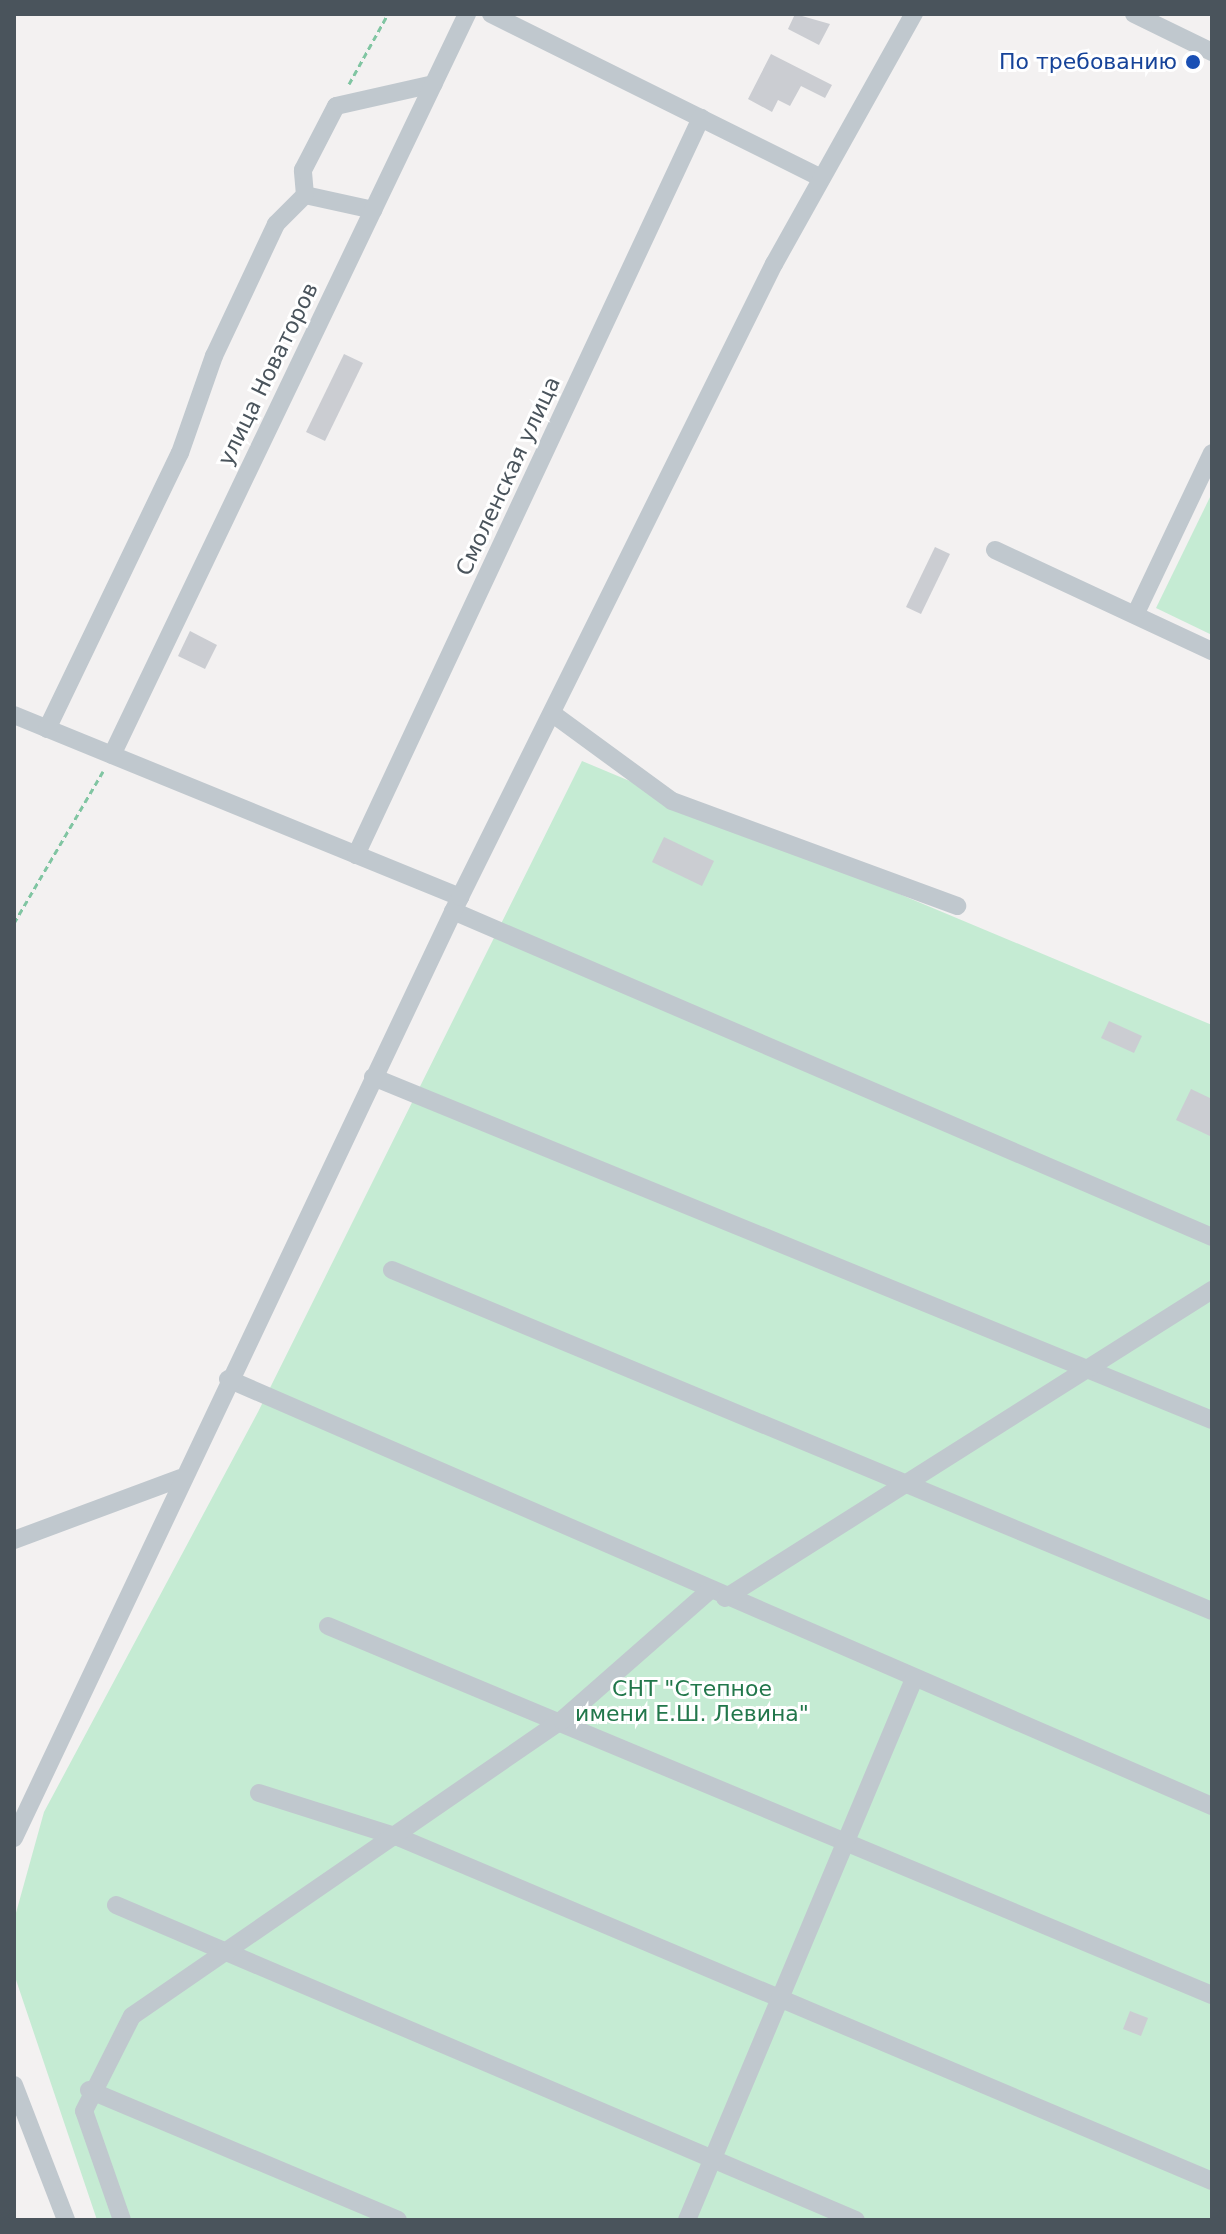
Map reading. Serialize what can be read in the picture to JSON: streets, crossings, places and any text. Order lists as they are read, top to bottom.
{
  "streets": {
    "street": ["улица Новаторов", "Смоленская улица"]
  },
  "parks": ["СНТ \"Степное имени Е.Ш. Левина\""],
  "places": ["По требованию"]
}
